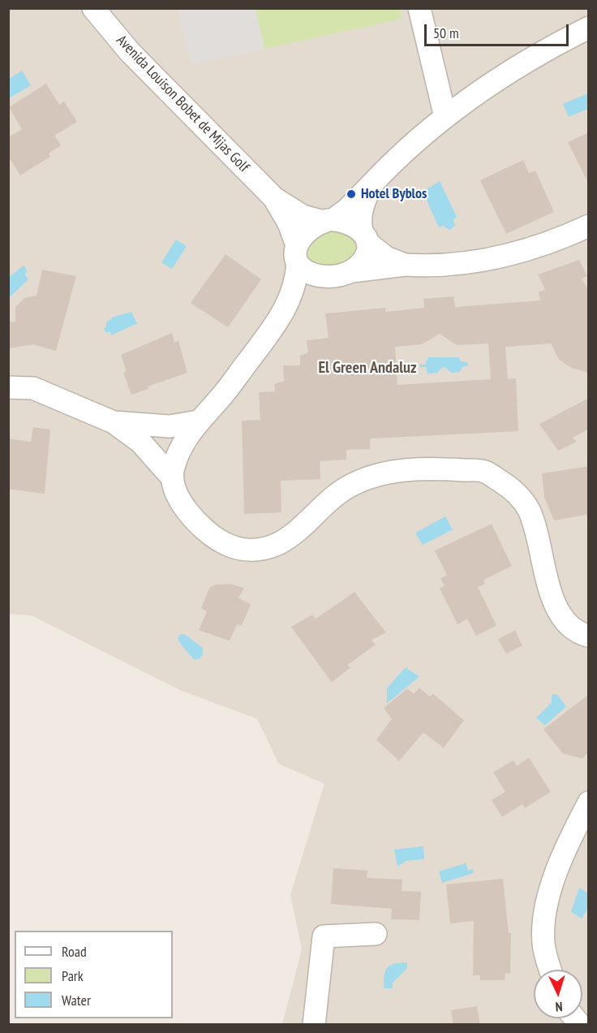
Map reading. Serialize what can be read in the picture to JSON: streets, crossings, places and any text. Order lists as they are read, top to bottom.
{
  "streets": {
    "street": ["Avenida Louison Bobet de Mijas Golf"]
  },
  "districts": ["El Green Andaluz"],
  "places": ["Hotel Byblos"],
  "legend": ["Road", "Park", "Water"],
  "scale_bar": "50 m",
  "north": "bottom"
}
